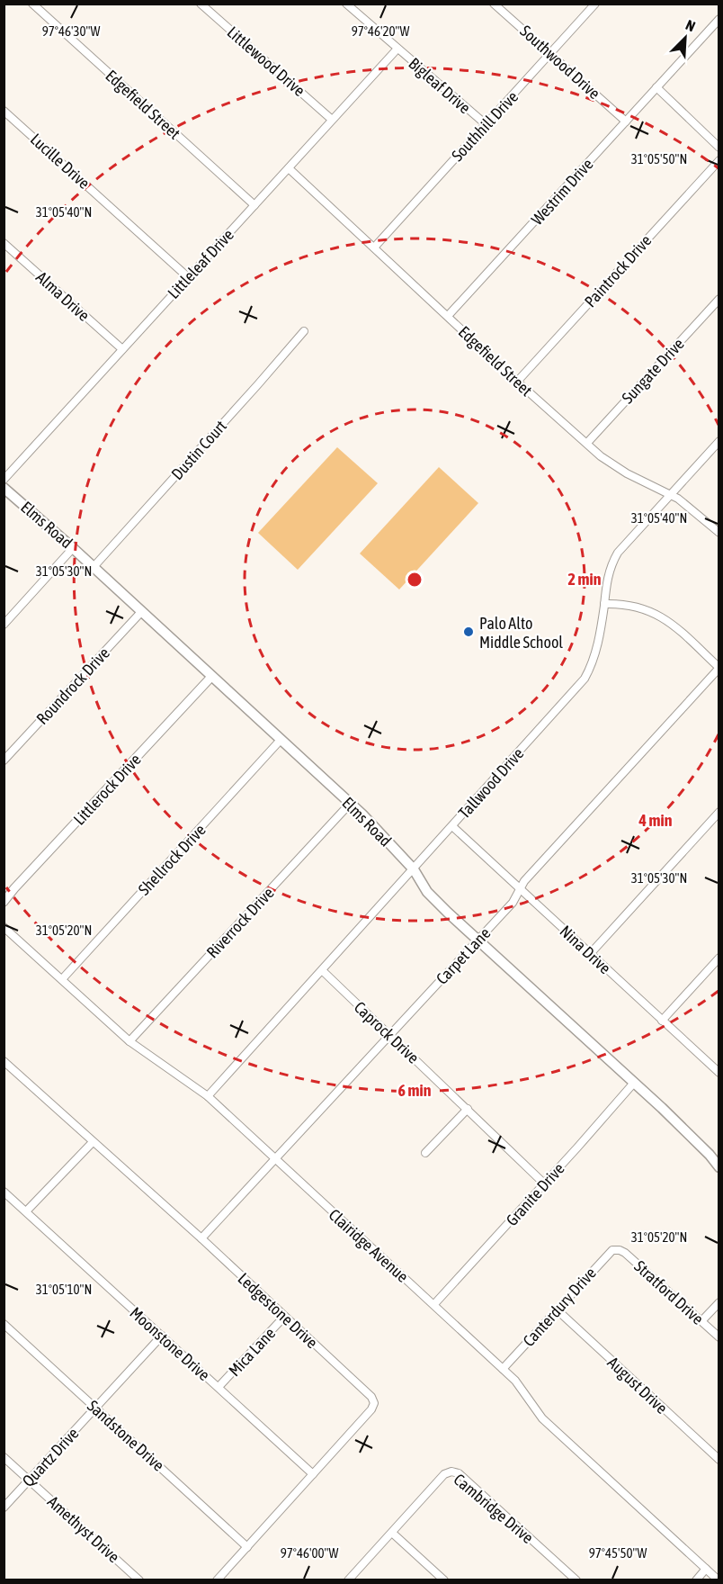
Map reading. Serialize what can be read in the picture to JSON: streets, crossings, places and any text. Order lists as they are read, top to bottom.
{
  "streets": {
    "main road": ["Elms Road"],
    "street": [
      "Littlewood Drive",
      "Southwood Drive",
      "Bigleaf Drive",
      "Edgefield Street",
      "Southhill Drive",
      "Lucille Drive",
      "Westrim Drive",
      "Littleleaf Drive",
      "Paintrock Drive",
      "Alma Drive",
      "Sungate Drive",
      "Dustin Court",
      "Roundrock Drive",
      "Tallwood Drive",
      "Littlerock Drive",
      "Shellrock Drive",
      "Riverrock Drive",
      "Nina Drive",
      "Carpet Lane",
      "Caprock Drive",
      "Granite Drive",
      "Clairidge Avenue",
      "Stratford Drive",
      "Canterdury Drive",
      "Ledgestone Drive",
      "Moonstone Drive",
      "Mica Lane",
      "August Drive",
      "Sandstone Drive",
      "Quartz Drive",
      "Cambridge Drive",
      "Amethyst Drive"
    ]
  },
  "crossings": [
    ["Littlewood Drive", "Littleleaf Drive"],
    ["Southwood Drive", "Southhill Drive"],
    ["Southwood Drive", "Westrim Drive"],
    ["Bigleaf Drive", "Southhill Drive"],
    ["Bigleaf Drive", "Littleleaf Drive"],
    ["Edgefield Street", "Southhill Drive"],
    ["Edgefield Street", "Westrim Drive"],
    ["Edgefield Street", "Littleleaf Drive"],
    ["Edgefield Street", "Paintrock Drive"],
    ["Edgefield Street", "Sungate Drive"],
    ["Edgefield Street", "Tallwood Drive"],
    ["Lucille Drive", "Littleleaf Drive"],
    ["Littleleaf Drive", "Alma Drive"],
    ["Dustin Court", "Elms Road"],
    ["Elms Road", "Roundrock Drive"],
    ["Elms Road", "Tallwood Drive"],
    ["Elms Road", "Littlerock Drive"],
    ["Elms Road", "Shellrock Drive"],
    ["Elms Road", "Riverrock Drive"],
    ["Elms Road", "Carpet Lane"],
    ["Elms Road", "Granite Drive"],
    ["Tallwood Drive", "Nina Drive"],
    ["Tallwood Drive", "Caprock Drive"],
    ["Tallwood Drive", "Clairidge Avenue"],
    ["Shellrock Drive", "Clairidge Avenue"],
    ["Riverrock Drive", "Clairidge Avenue"],
    ["Nina Drive", "Carpet Lane"],
    ["Carpet Lane", "Caprock Drive"],
    ["Carpet Lane", "Clairidge Avenue"],
    ["Carpet Lane", "Ledgestone Drive"],
    ["Caprock Drive", "Granite Drive"],
    ["Granite Drive", "Clairidge Avenue"],
    ["Clairidge Avenue", "Canterdury Drive"],
    ["Stratford Drive", "Canterdury Drive"],
    ["Canterdury Drive", "August Drive"],
    ["Ledgestone Drive", "Moonstone Drive"],
    ["Ledgestone Drive", "Mica Lane"],
    ["Ledgestone Drive", "Sandstone Drive"],
    ["Moonstone Drive", "Mica Lane"],
    ["Moonstone Drive", "Quartz Drive"],
    ["Sandstone Drive", "Quartz Drive"],
    ["Quartz Drive", "Amethyst Drive"]
  ],
  "places": ["Palo Alto Middle School"],
  "north": "top right",
  "coordinates": [
    "97°46'20\"W",
    "97°46'30\"W",
    "31°05'50\"N",
    "31°05'40\"N",
    "31°05'30\"N",
    "31°05'20\"N",
    "31°05'10\"N",
    "97°46'00\"W",
    "97°45'50\"W"
  ],
  "rings": ["2 min", "4 min", "6 min"]
}
